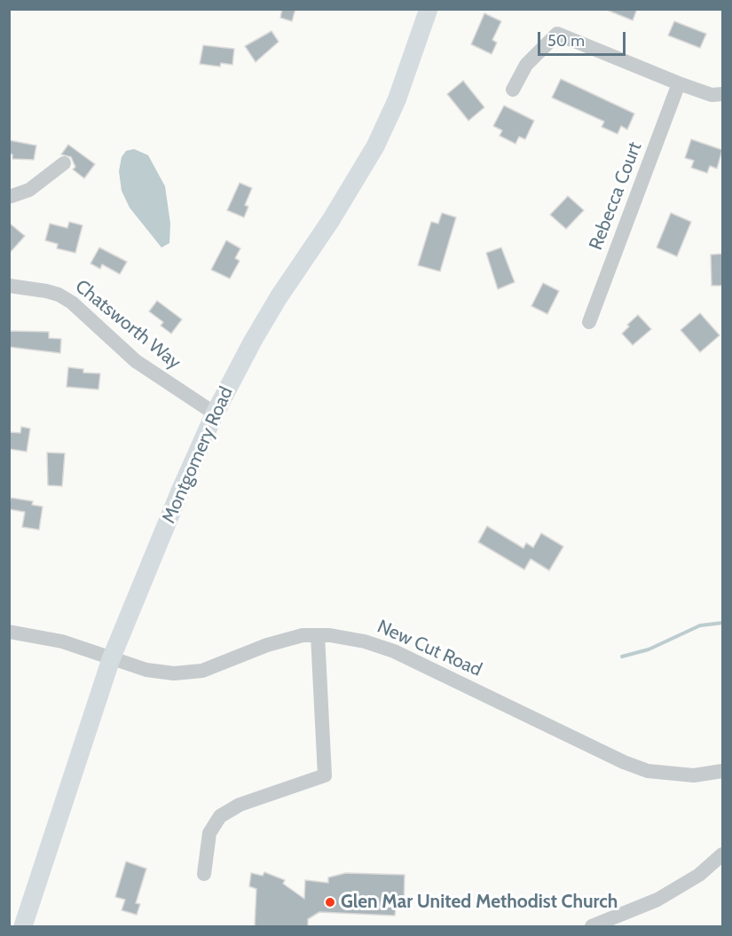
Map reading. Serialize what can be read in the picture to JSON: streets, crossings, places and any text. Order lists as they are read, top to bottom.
{
  "streets": {
    "main road": ["Montgomery Road"],
    "street": ["Rebecca Court", "Chatsworth Way", "New Cut Road"]
  },
  "crossings": [
    ["Chatsworth Way", "Montgomery Road"],
    ["Montgomery Road", "New Cut Road"]
  ],
  "places": ["Glen Mar United Methodist Church"],
  "scale_bar": "50 m"
}
